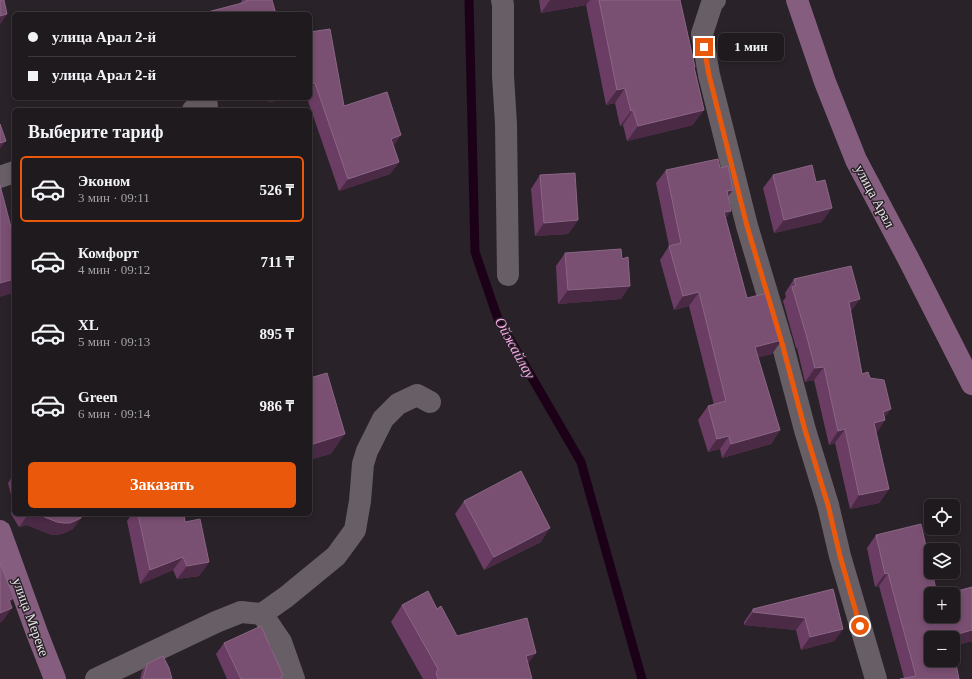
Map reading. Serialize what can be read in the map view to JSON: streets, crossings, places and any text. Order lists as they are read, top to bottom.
{
  "streets": {
    "street": ["улица Арал", "улица Мереке"]
  },
  "water": ["Ойжайлау"],
  "page": {
    "banner": ["улица Арал 2-й", "улица Арал 2-й"],
    "bubble": "1 мин",
    "heading": "Выберите тариф",
    "list": [
      {
        "name": "Эконом",
        "note": "3 мин · 09:11",
        "value": "526 ₸"
      },
      {
        "name": "Комфорт",
        "note": "4 мин · 09:12",
        "value": "711 ₸"
      },
      {
        "name": "XL",
        "note": "5 мин · 09:13",
        "value": "895 ₸"
      },
      {
        "name": "Green",
        "note": "6 мин · 09:14",
        "value": "986 ₸"
      }
    ],
    "buttons": "Заказать",
    "map_buttons": ["+", "−"]
  }
}
